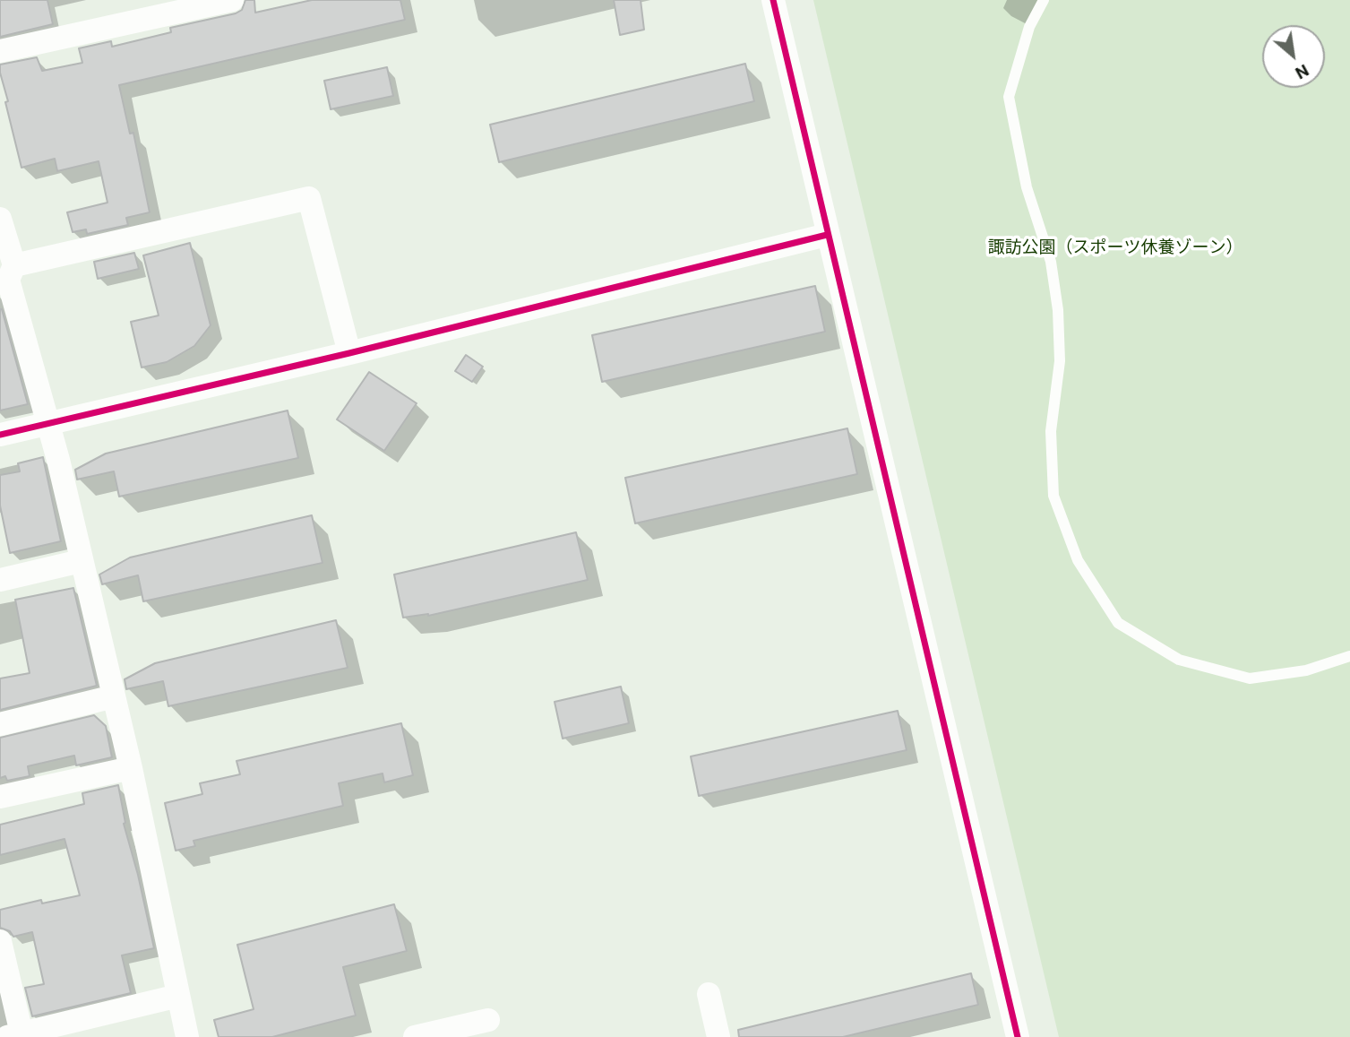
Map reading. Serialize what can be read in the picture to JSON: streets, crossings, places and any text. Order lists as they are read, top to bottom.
{
  "parks": ["諏訪公園（スポーツ休養ゾーン）"],
  "north": "bottom right"
}
